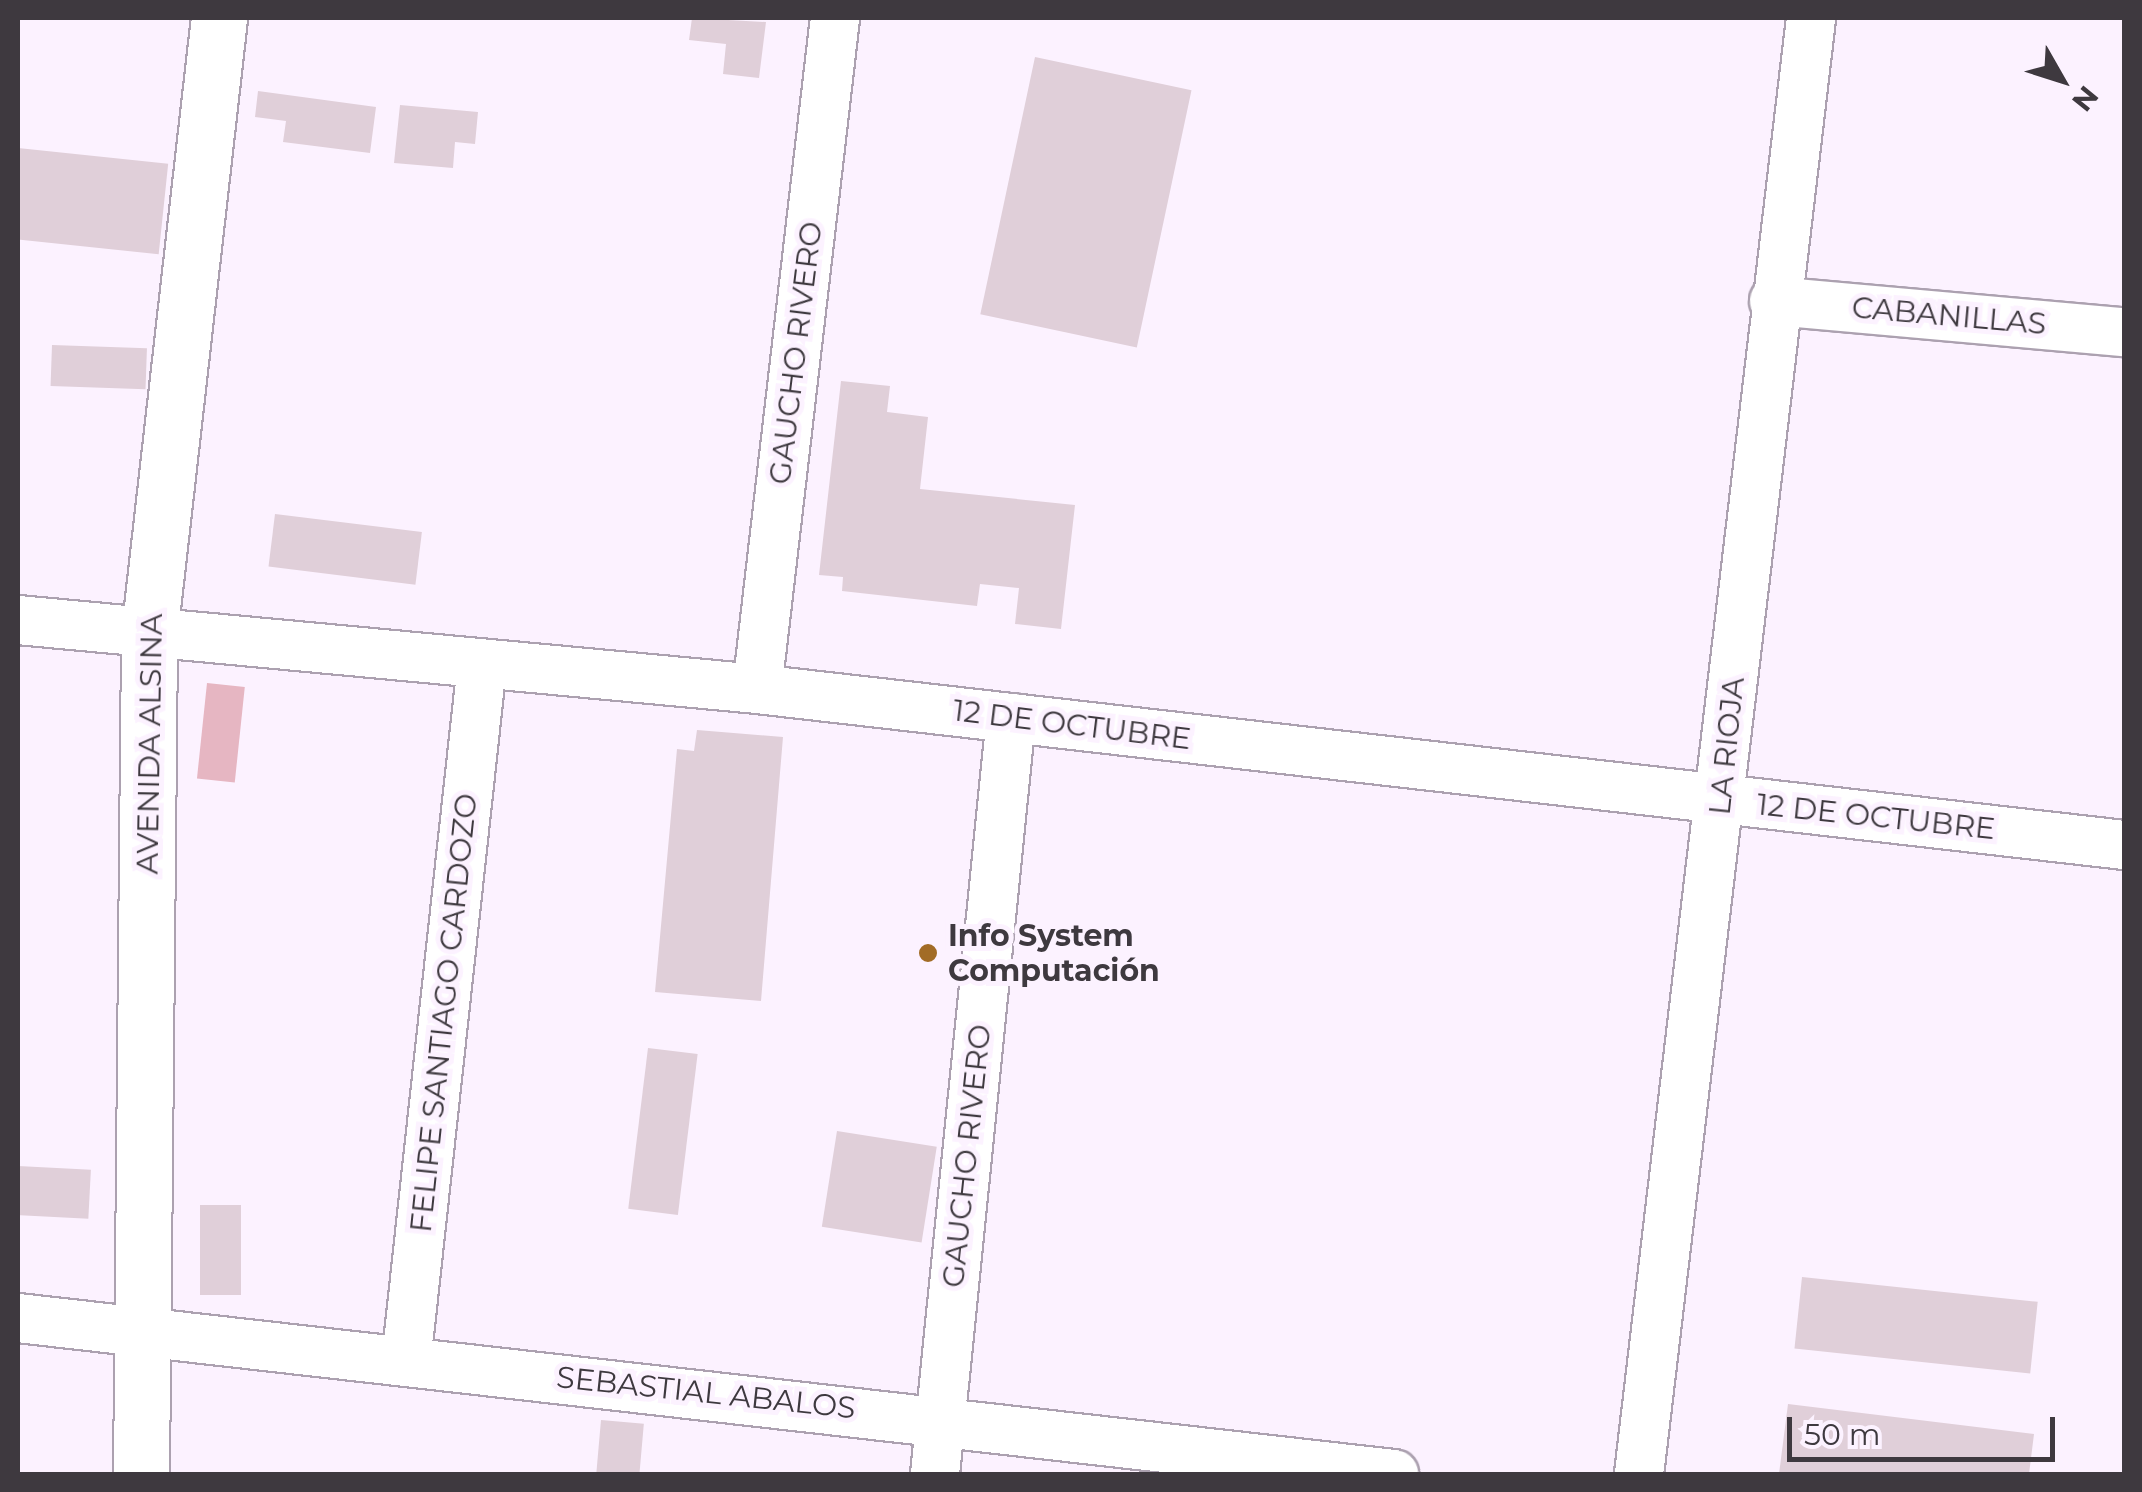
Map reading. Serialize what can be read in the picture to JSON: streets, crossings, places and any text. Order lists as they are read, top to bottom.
{
  "streets": {
    "main road": ["AVENIDA ALSINA"],
    "street": [
      "CABANILLAS",
      "GAUCHO RIVERO",
      "12 DE OCTUBRE",
      "LA RIOJA",
      "FELIPE SANTIAGO CARDOZO",
      "SEBASTIAL ABALOS"
    ]
  },
  "crossings": [
    ["CABANILLAS", "LA RIOJA"],
    ["GAUCHO RIVERO", "12 DE OCTUBRE"],
    ["GAUCHO RIVERO", "SEBASTIAL ABALOS"],
    ["12 DE OCTUBRE", "AVENIDA ALSINA"],
    ["12 DE OCTUBRE", "LA RIOJA"],
    ["12 DE OCTUBRE", "FELIPE SANTIAGO CARDOZO"],
    ["AVENIDA ALSINA", "SEBASTIAL ABALOS"],
    ["FELIPE SANTIAGO CARDOZO", "SEBASTIAL ABALOS"]
  ],
  "places": ["Info System Computación"],
  "scale_bar": "50 m",
  "north": "bottom right"
}
